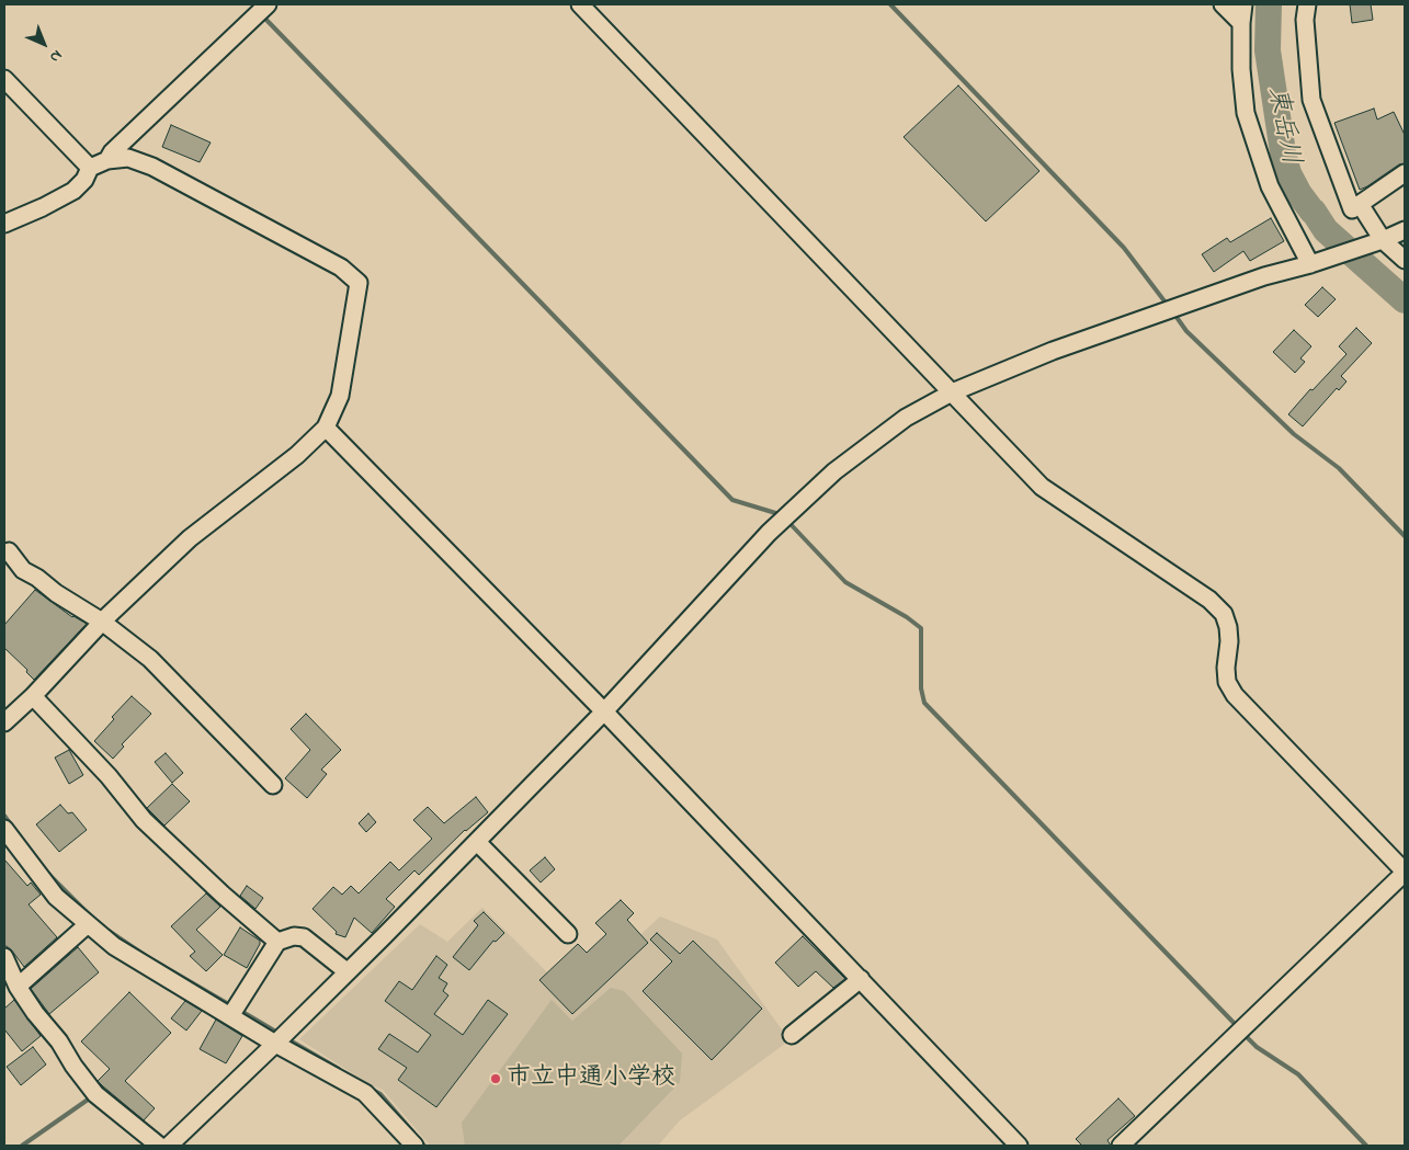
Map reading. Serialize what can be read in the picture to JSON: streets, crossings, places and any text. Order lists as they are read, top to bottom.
{
  "water": ["東岳川"],
  "places": ["市立中通小学校"],
  "north": "bottom right"
}
